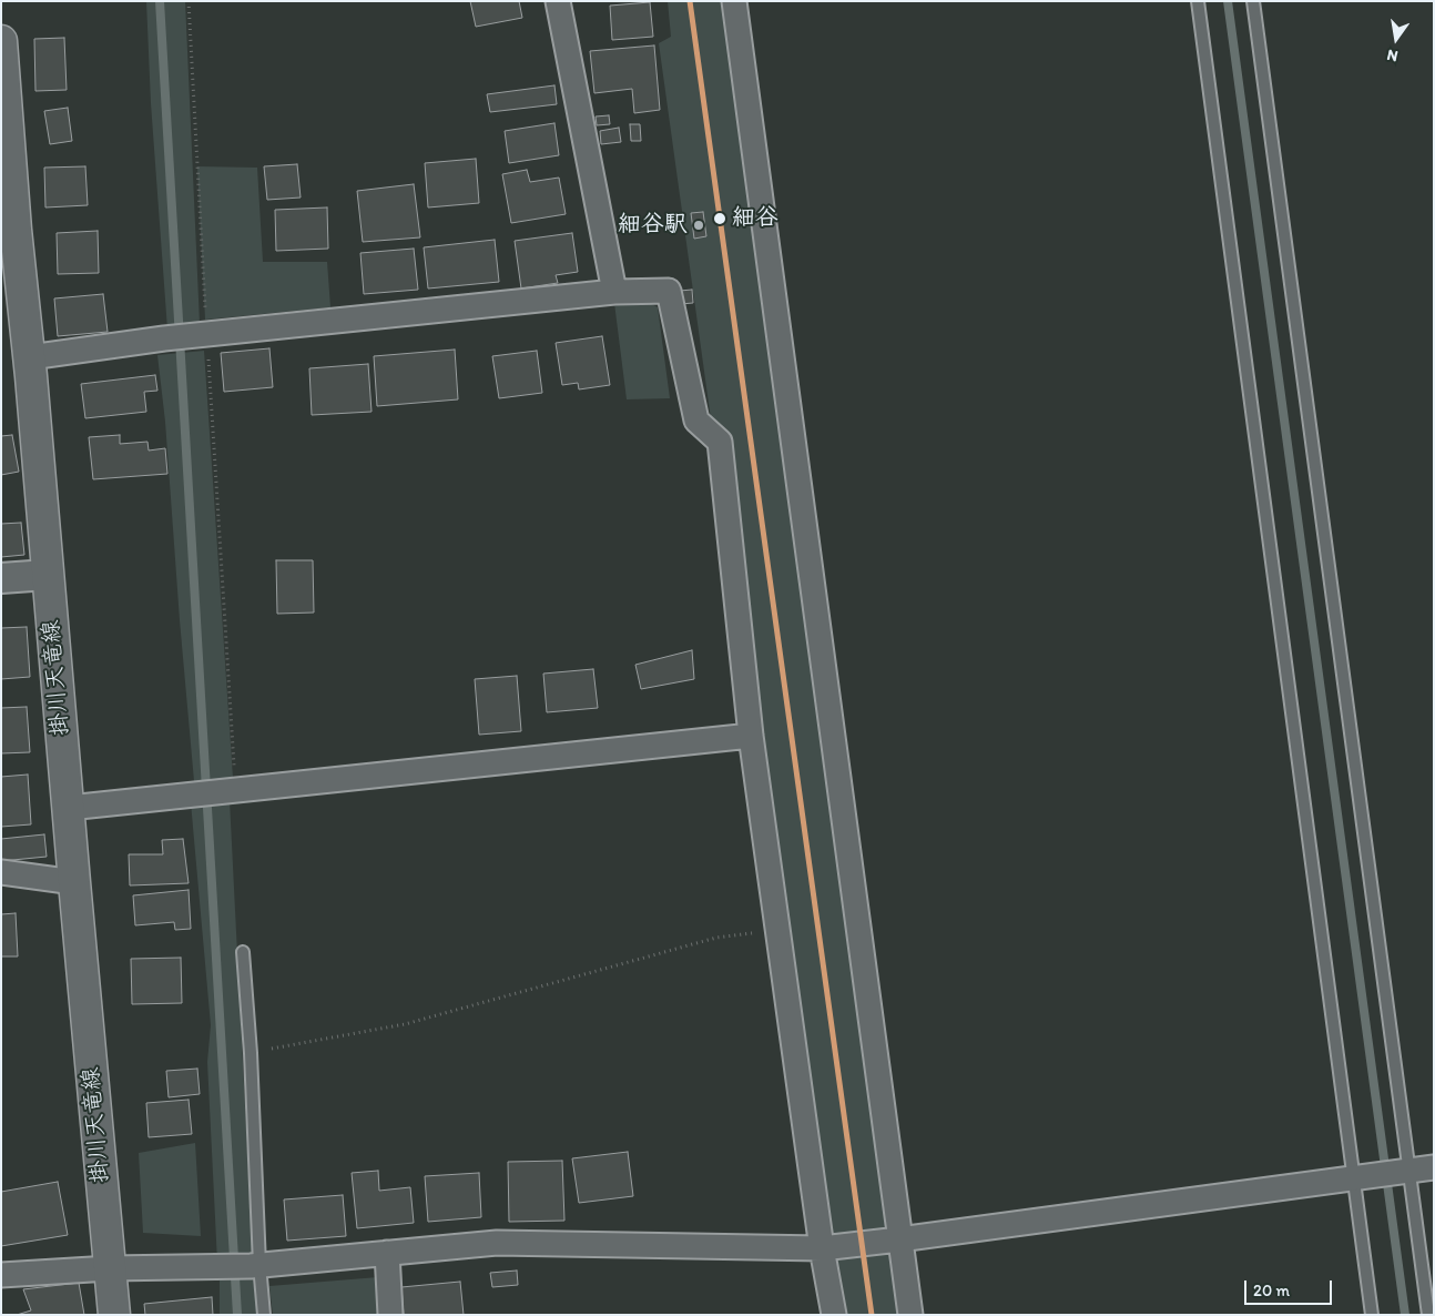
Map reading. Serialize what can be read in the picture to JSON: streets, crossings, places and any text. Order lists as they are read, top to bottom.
{
  "streets": {
    "main road": ["掛川天竜線"]
  },
  "places": ["細谷", "細谷駅"],
  "scale_bar": "20 m",
  "north": "bottom"
}
